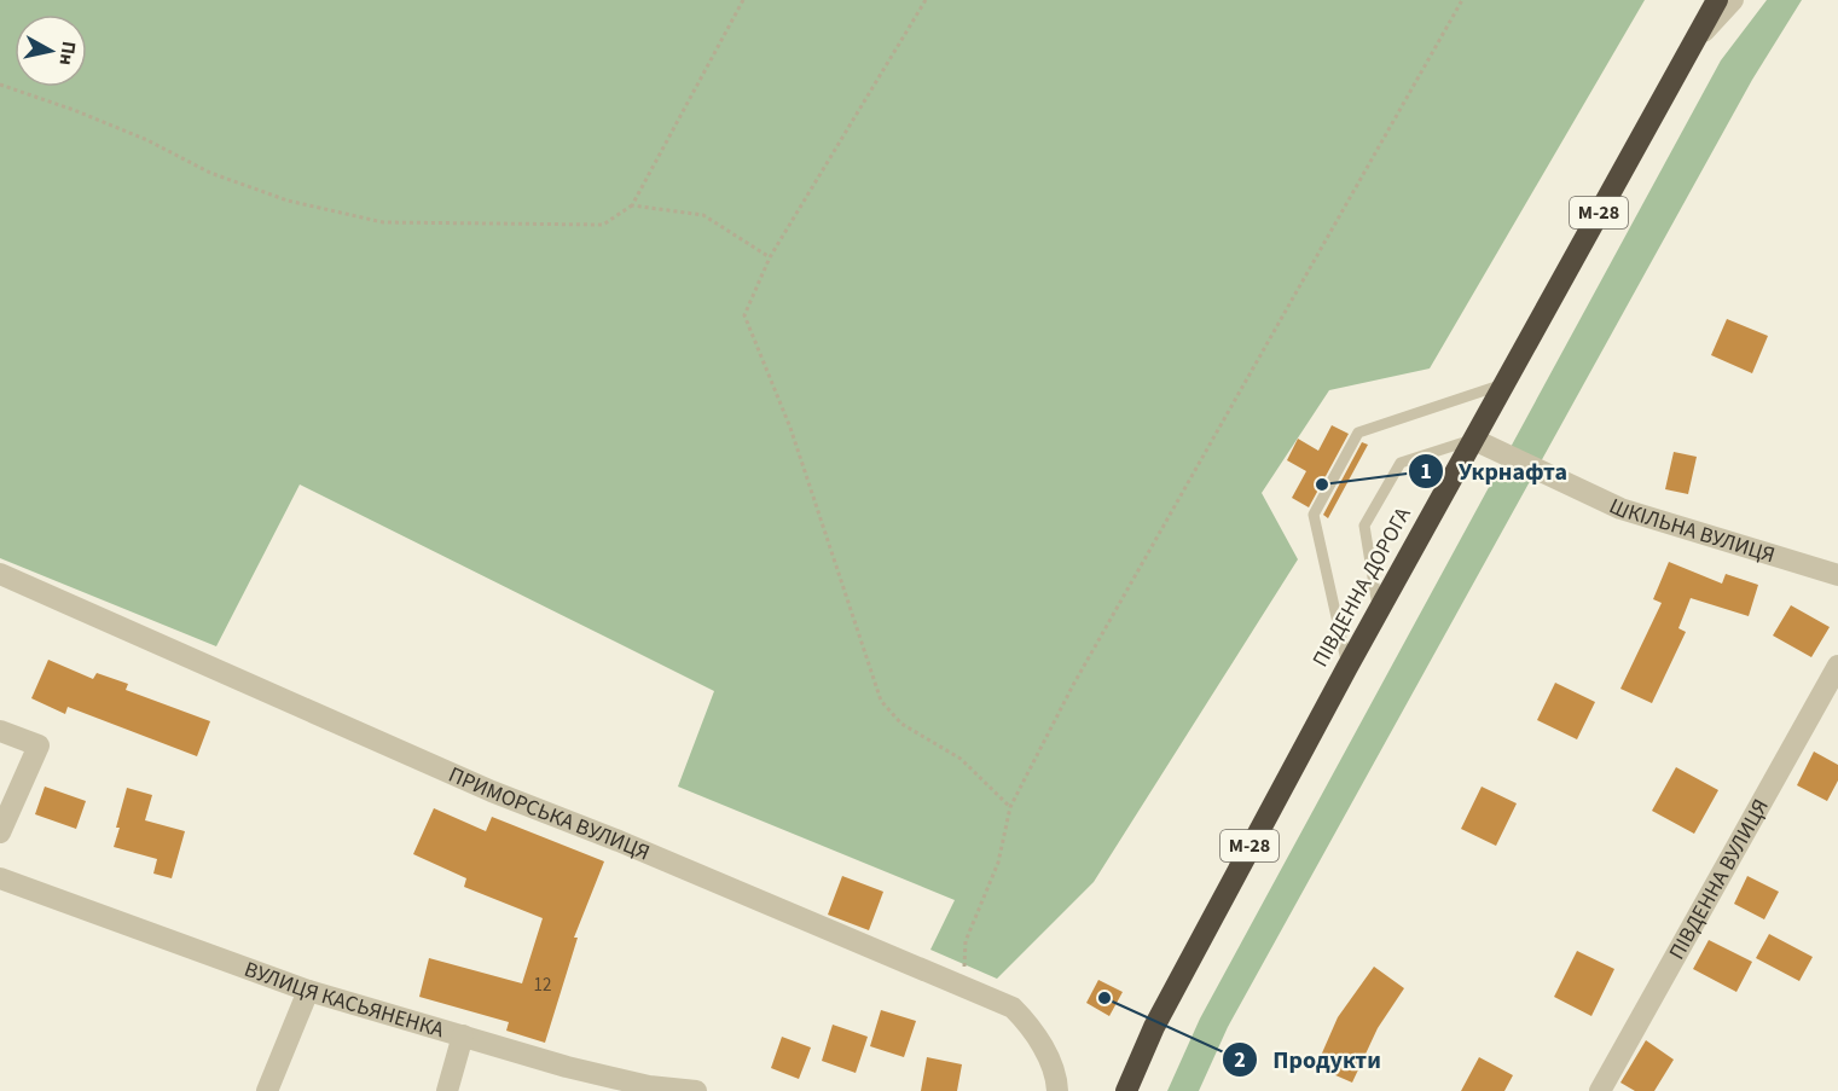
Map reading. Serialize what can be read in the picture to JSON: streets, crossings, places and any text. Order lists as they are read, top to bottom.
{
  "streets": {
    "highway": ["М-28", "ПІВДЕННА ДОРОГА"],
    "street": [
      "ШКІЛЬНА ВУЛИЦЯ",
      "ПРИМОРСЬКА ВУЛИЦЯ",
      "ПІВДЕННА ВУЛИЦЯ",
      "ВУЛИЦЯ КАСЬЯНЕНКА"
    ]
  },
  "crossings": [
    ["ШКІЛЬНА ВУЛИЦЯ", "ПІВДЕННА ДОРОГА"]
  ],
  "places": ["Укрнафта", "Продукти"],
  "house_numbers": ["12"],
  "north": "right"
}
